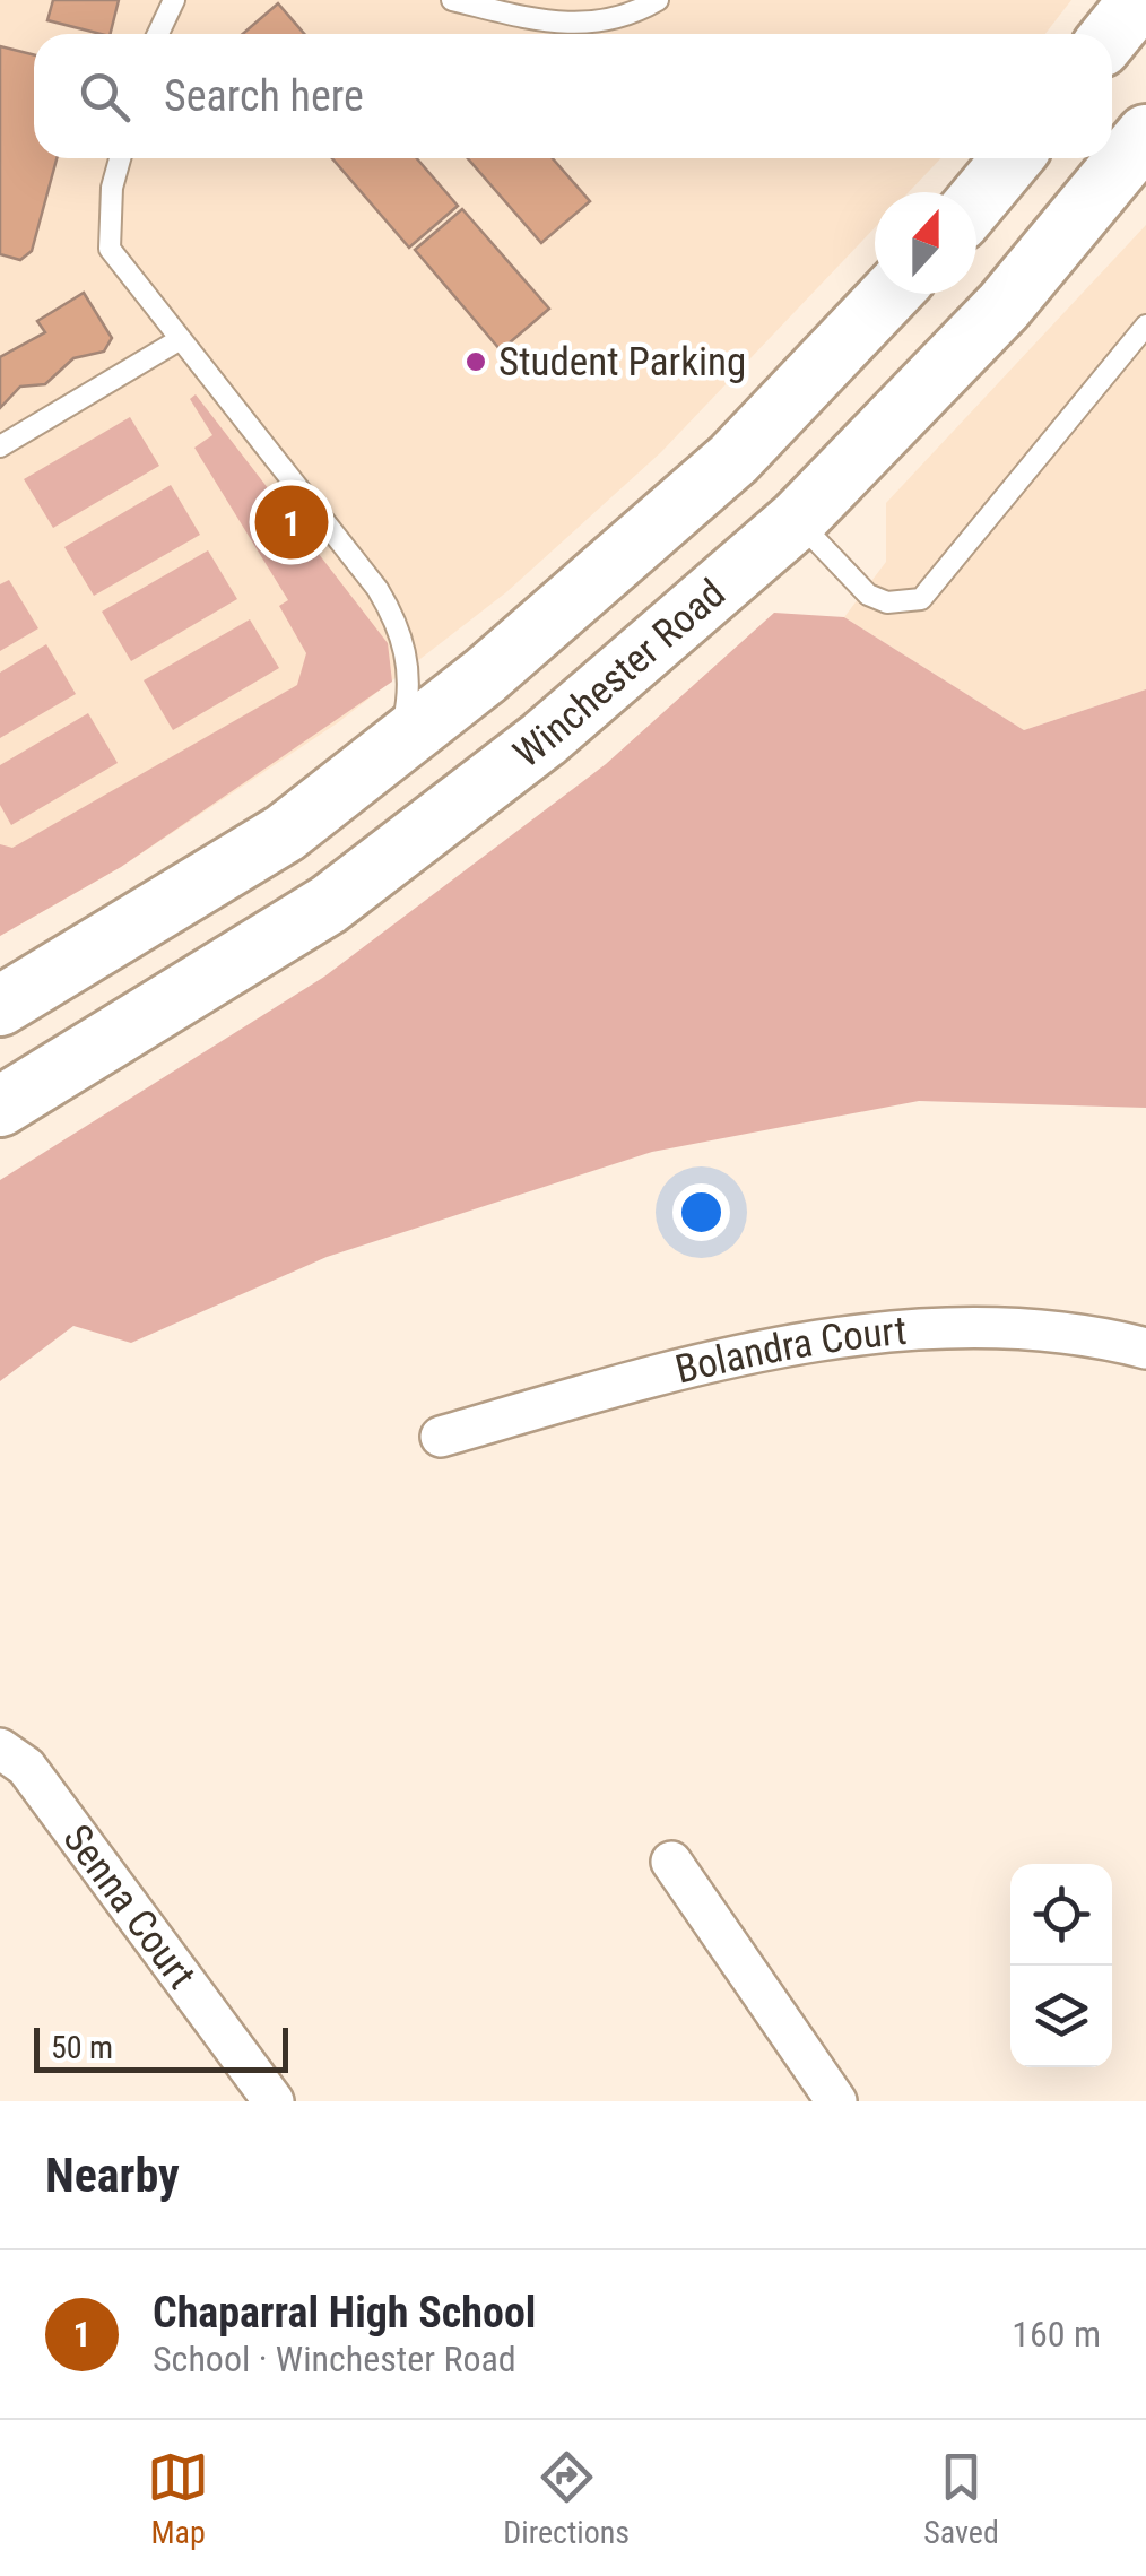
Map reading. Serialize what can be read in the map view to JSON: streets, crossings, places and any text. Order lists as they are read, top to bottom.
{
  "streets": {
    "main road": ["Winchester Road"],
    "street": ["Bolandra Court", "Senna Court"]
  },
  "places": ["Student Parking"],
  "scale_bar": "50 m",
  "north": "top",
  "page": {
    "search": "Search here",
    "pins": "1",
    "scale": "50 m",
    "heading": "Nearby",
    "list": [
      {
        "mark": "1",
        "name": "Chaparral High School",
        "note": "School · Winchester Road",
        "value": "160 m"
      }
    ],
    "nav": ["Map", "Directions", "Saved"]
  }
}
